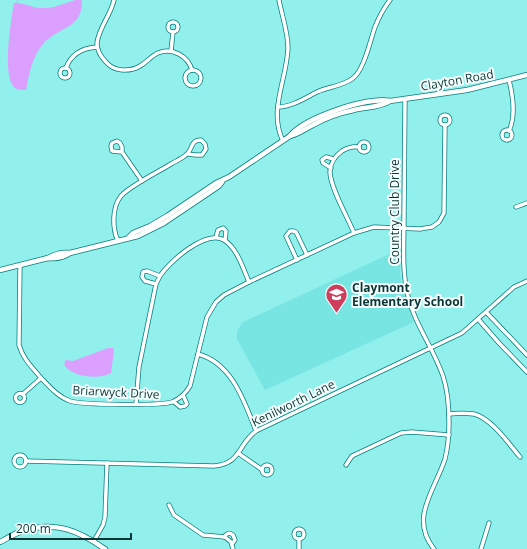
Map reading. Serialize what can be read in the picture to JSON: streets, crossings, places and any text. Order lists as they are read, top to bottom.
{
  "streets": {
    "main road": ["Clayton Road"],
    "street": ["Country Club Drive", "Briarwyck Drive", "Kenilworth Lane"]
  },
  "crossings": [
    ["Clayton Road", "Country Club Drive"],
    ["Clayton Road", "Briarwyck Drive"],
    ["Country Club Drive", "Briarwyck Drive"],
    ["Country Club Drive", "Kenilworth Lane"]
  ],
  "places": {
    "school or university": ["Claymont Elementary School"]
  },
  "scale_bar": "200 m"
}
